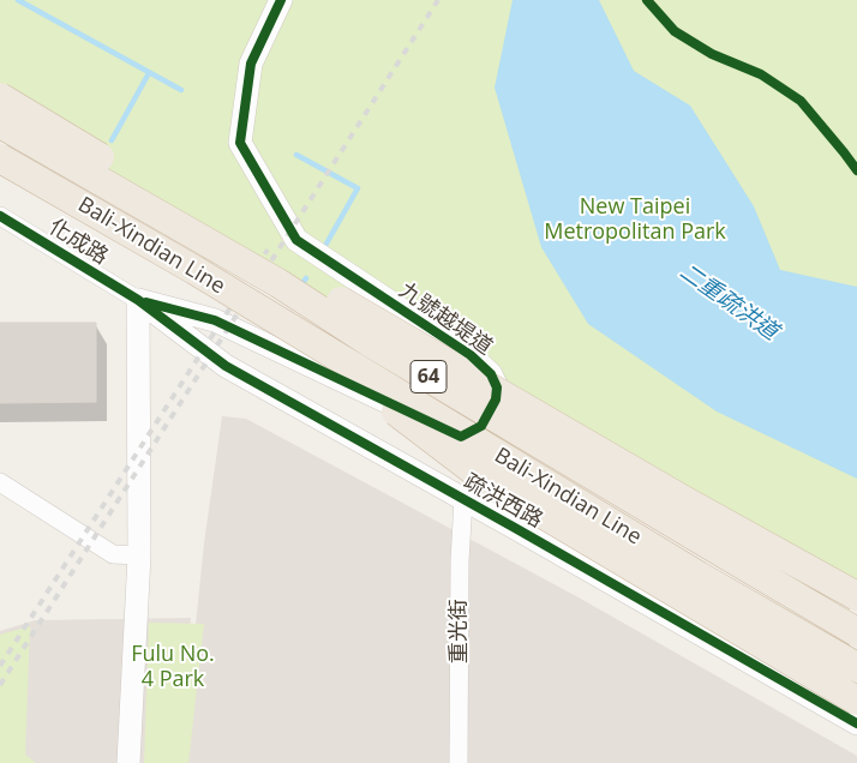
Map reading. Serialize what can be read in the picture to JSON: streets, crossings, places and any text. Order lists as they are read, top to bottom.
{
  "streets": {
    "highway": ["Bali-Xindian Line", "64"],
    "street": [
      "化成路",
      "九號越堤道",
      "疏洪西路",
      "重光街"
    ]
  },
  "crossings": [
    ["化成路", "九號越堤道"],
    ["化成路", "疏洪西路"],
    ["九號越堤道", "疏洪西路"],
    ["疏洪西路", "重光街"]
  ],
  "water": ["二重疏洪道"],
  "parks": ["New Taipei Metropolitan Park", "Fulu No. 4 Park"]
}
